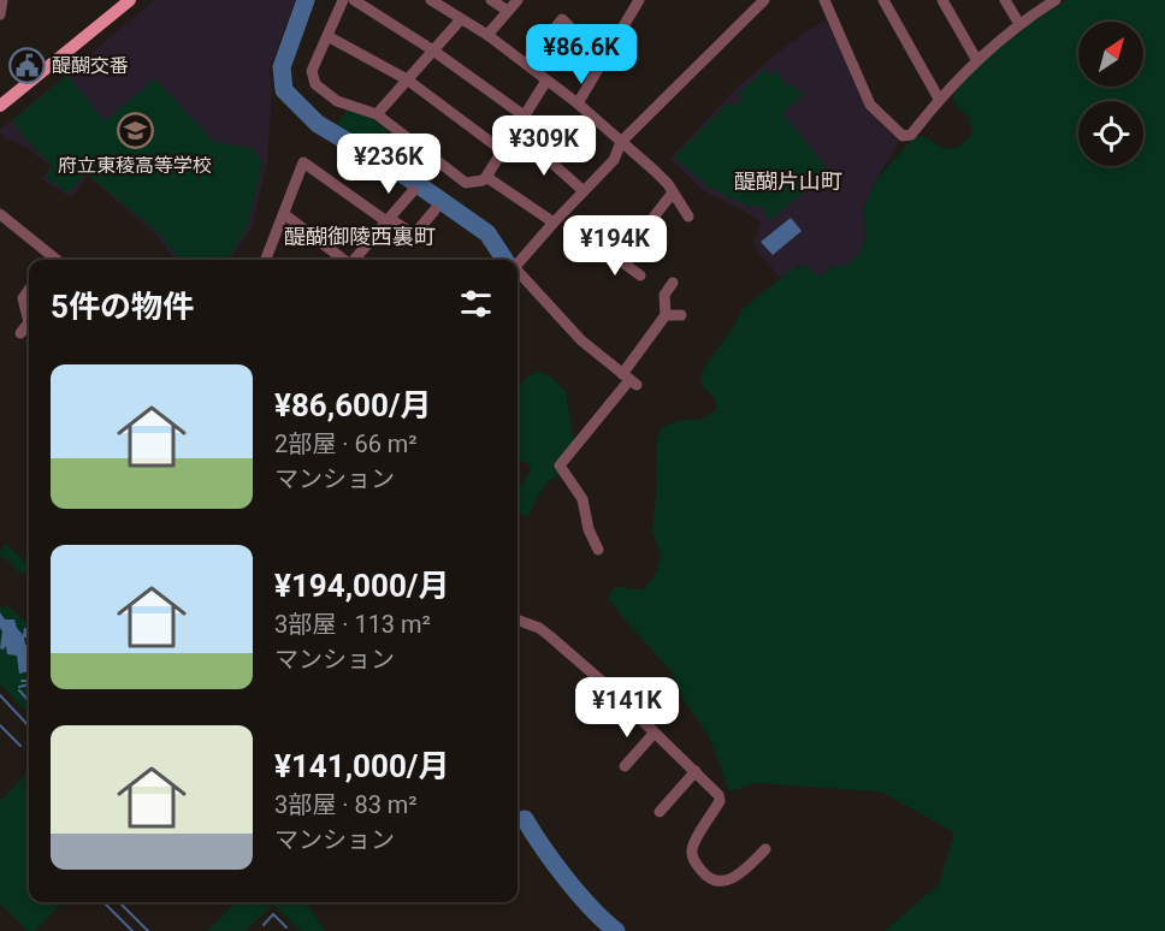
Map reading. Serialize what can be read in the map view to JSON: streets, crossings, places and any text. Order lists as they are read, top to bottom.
{
  "districts": ["醍醐片山町", "醍醐御陵西裏町"],
  "places": {
    "public building": ["醍醐交番"],
    "school or university": ["府立東稜高等学校"]
  },
  "north": "top right",
  "page": {
    "price": [
      "¥86.6K",
      "¥309K",
      "¥236K",
      "¥194K",
      "¥141K"
    ],
    "heading": "5件の物件",
    "list": [
      {
        "name": "¥86,600/月",
        "note": "2部屋 · 66 m² · マンション"
      },
      {
        "name": "¥194,000/月",
        "note": "3部屋 · 113 m² · マンション"
      },
      {
        "name": "¥141,000/月",
        "note": "3部屋 · 83 m² · マンション"
      }
    ]
  }
}
